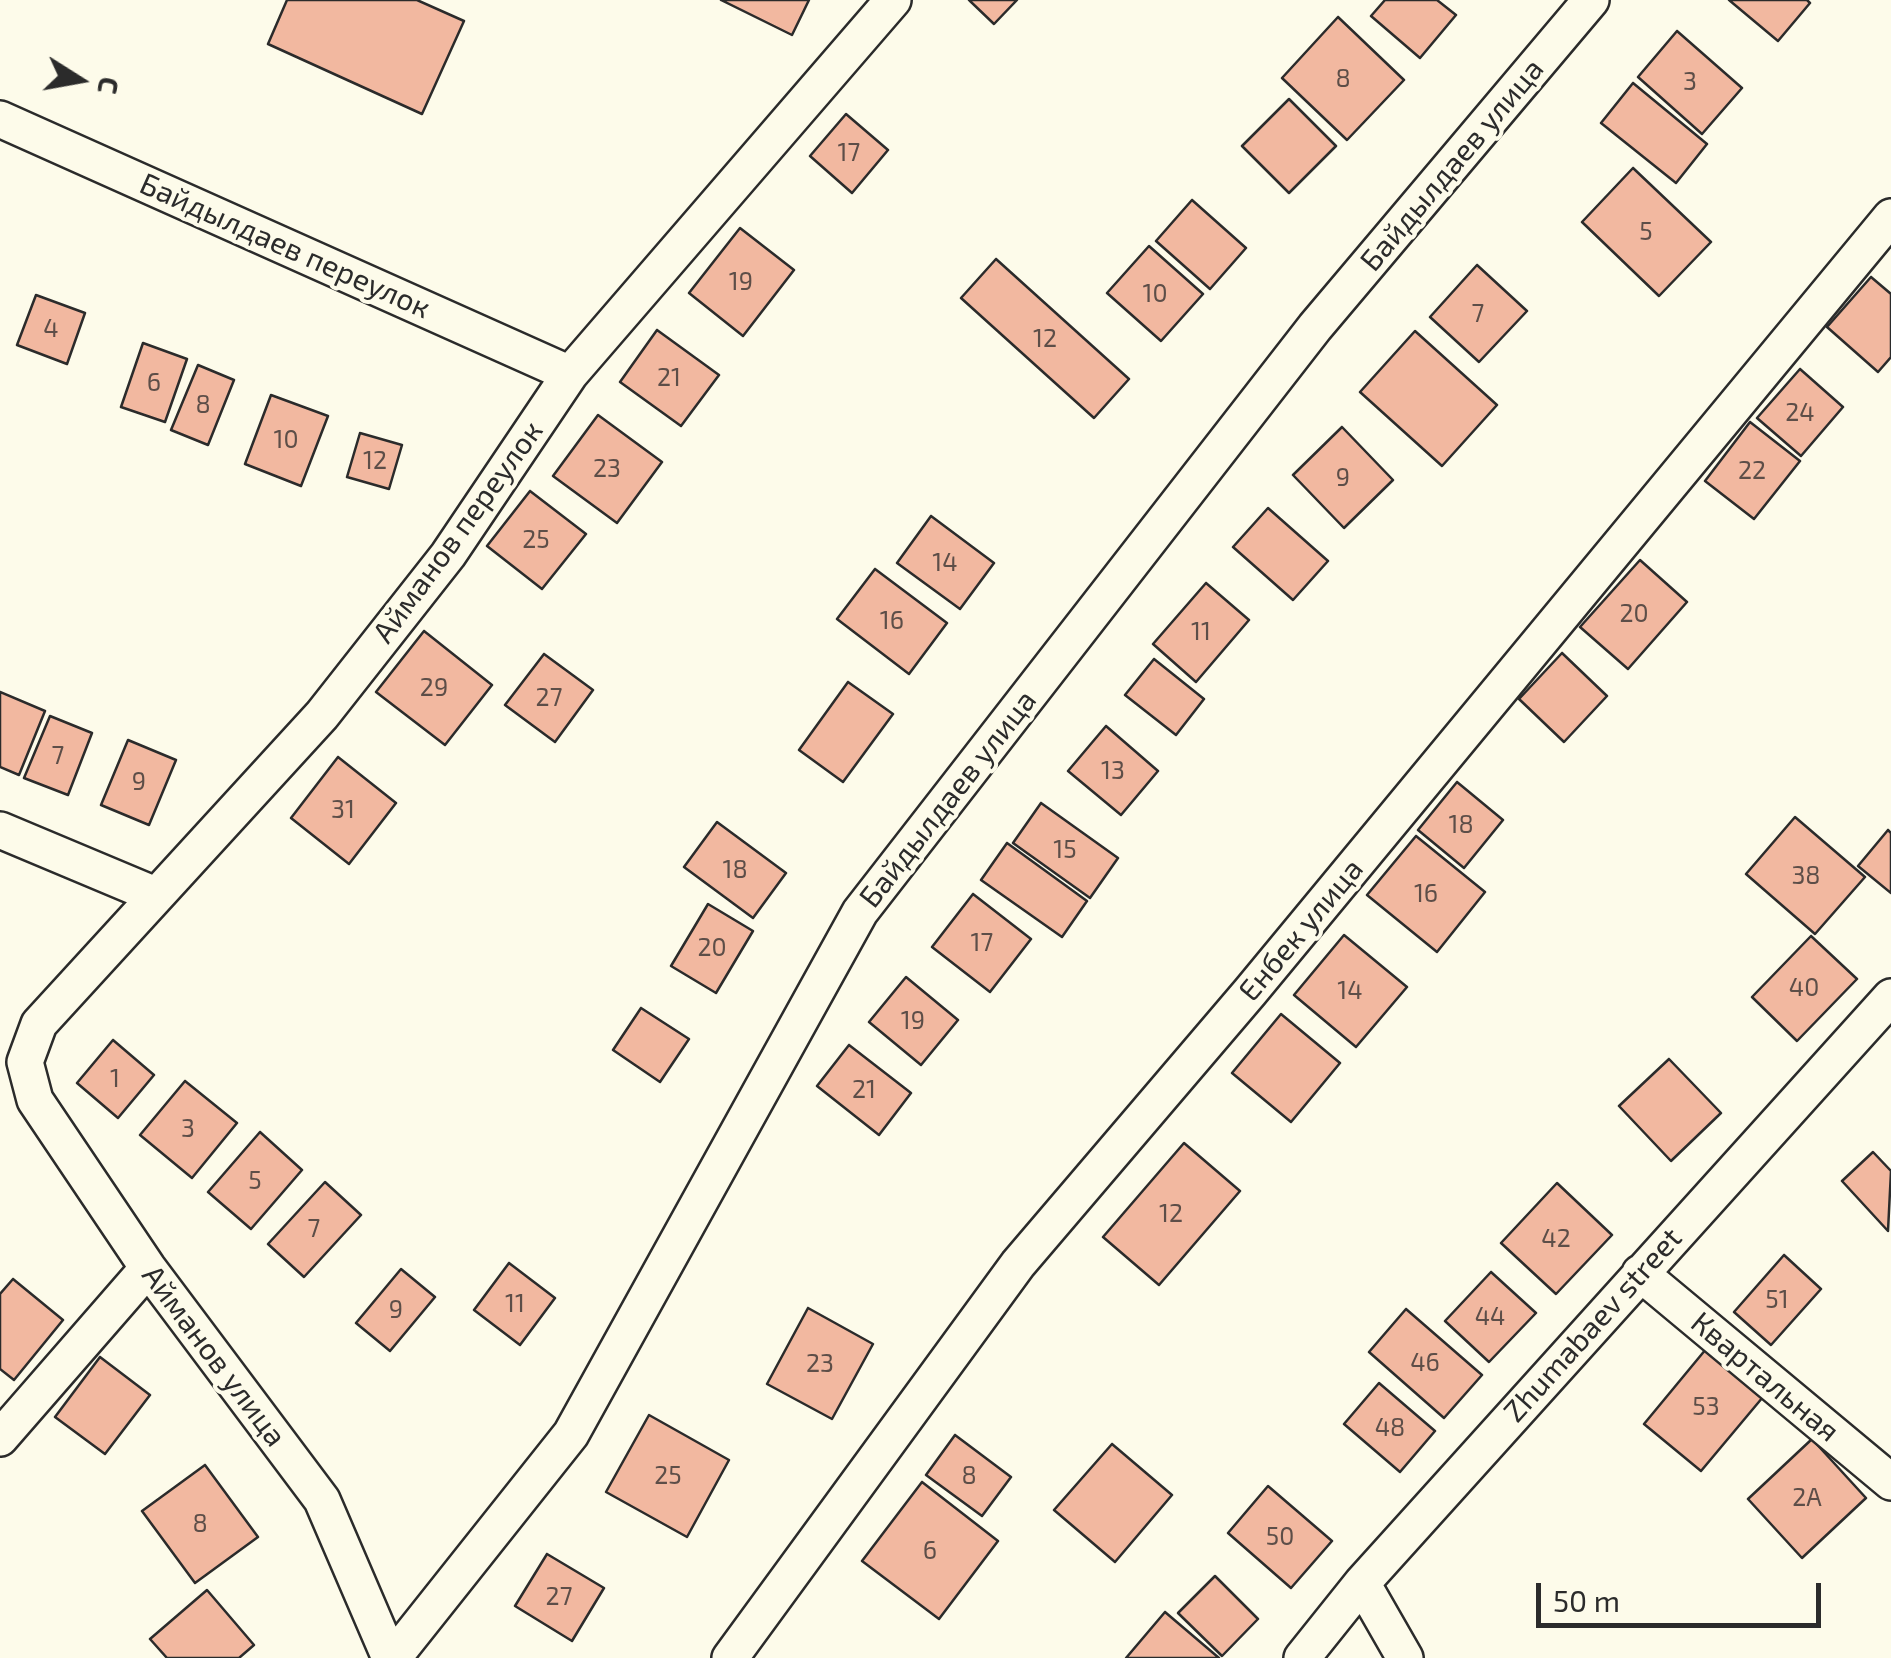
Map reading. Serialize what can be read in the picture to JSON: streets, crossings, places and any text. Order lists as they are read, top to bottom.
{
  "streets": {
    "street": [
      "Байдылдаев улица",
      "Байдылдаев переулок",
      "Айманов переулок",
      "Енбек улица",
      "Zhumabaev street",
      "Айманов улица",
      "Квартальная"
    ]
  },
  "crossings": [
    ["Байдылдаев улица", "Айманов улица"],
    ["Байдылдаев переулок", "Айманов переулок"],
    ["Айманов переулок", "Айманов улица"],
    ["Zhumabaev street", "Квартальная"]
  ],
  "house_numbers": [
    "8",
    "3",
    "17",
    "5",
    "19",
    "10",
    "7",
    "4",
    "12",
    "21",
    "6",
    "8",
    "24",
    "10",
    "12",
    "23",
    "22",
    "9",
    "25",
    "14",
    "20",
    "16",
    "11",
    "29",
    "27",
    "7",
    "13",
    "9",
    "31",
    "18",
    "15",
    "18",
    "38",
    "16",
    "17",
    "20",
    "40",
    "14",
    "19",
    "1",
    "21",
    "3",
    "5",
    "12",
    "7",
    "42",
    "51",
    "11",
    "9",
    "44",
    "46",
    "23",
    "53",
    "48",
    "25",
    "8",
    "2А",
    "8",
    "50",
    "6",
    "27"
  ],
  "scale_bar": "50 m",
  "north": "right"
}
